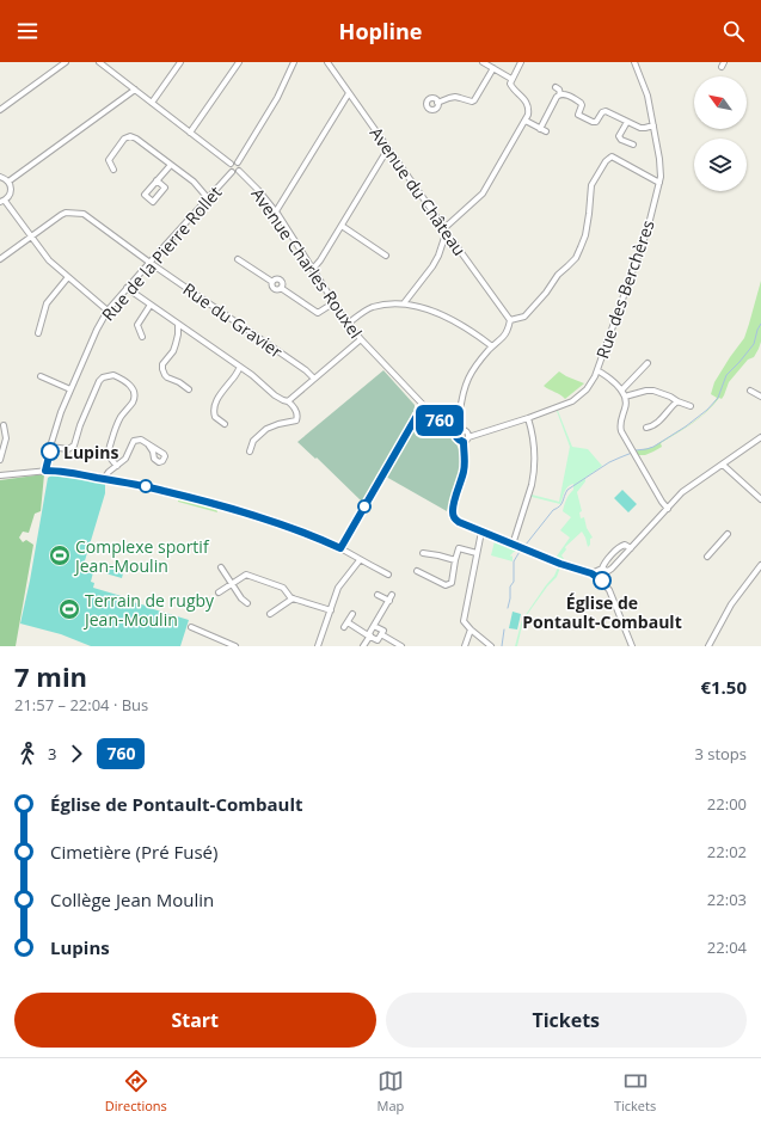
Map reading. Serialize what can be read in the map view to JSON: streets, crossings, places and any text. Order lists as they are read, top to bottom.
{
  "streets": {
    "street": [
      "Avenue du Château",
      "Rue de la Pierre Rollet",
      "Avenue Charles Rouxel",
      "Rue des Berchères",
      "Rue du Gravier"
    ]
  },
  "crossings": [
    ["Rue de la Pierre Rollet", "Avenue Charles Rouxel"],
    ["Rue de la Pierre Rollet", "Rue du Gravier"],
    ["Avenue Charles Rouxel", "Rue des Berchères"]
  ],
  "places": {
    "other": ["Lupins", "Église de Pontault-Combault"],
    "sports": ["Complexe sportif Jean-Moulin", "Terrain de rugby Jean-Moulin"]
  },
  "lines": ["bus line 760"],
  "north": "top left",
  "page": {
    "header": "Hopline",
    "on_map": "760",
    "heading": ["7 min", "21:57 – 22:04 · Bus", "€1.50"],
    "legs": ["3", "760", "3 stops"],
    "list": [
      {
        "name": "Église de Pontault-Combault",
        "value": "22:00"
      },
      {
        "name": "Cimetière (Pré Fusé)",
        "value": "22:02"
      },
      {
        "name": "Collège Jean Moulin",
        "value": "22:03"
      },
      {
        "name": "Lupins",
        "value": "22:04"
      }
    ],
    "buttons": ["Start", "Tickets"],
    "tabs": ["Directions", "Map", "Tickets"]
  }
}
